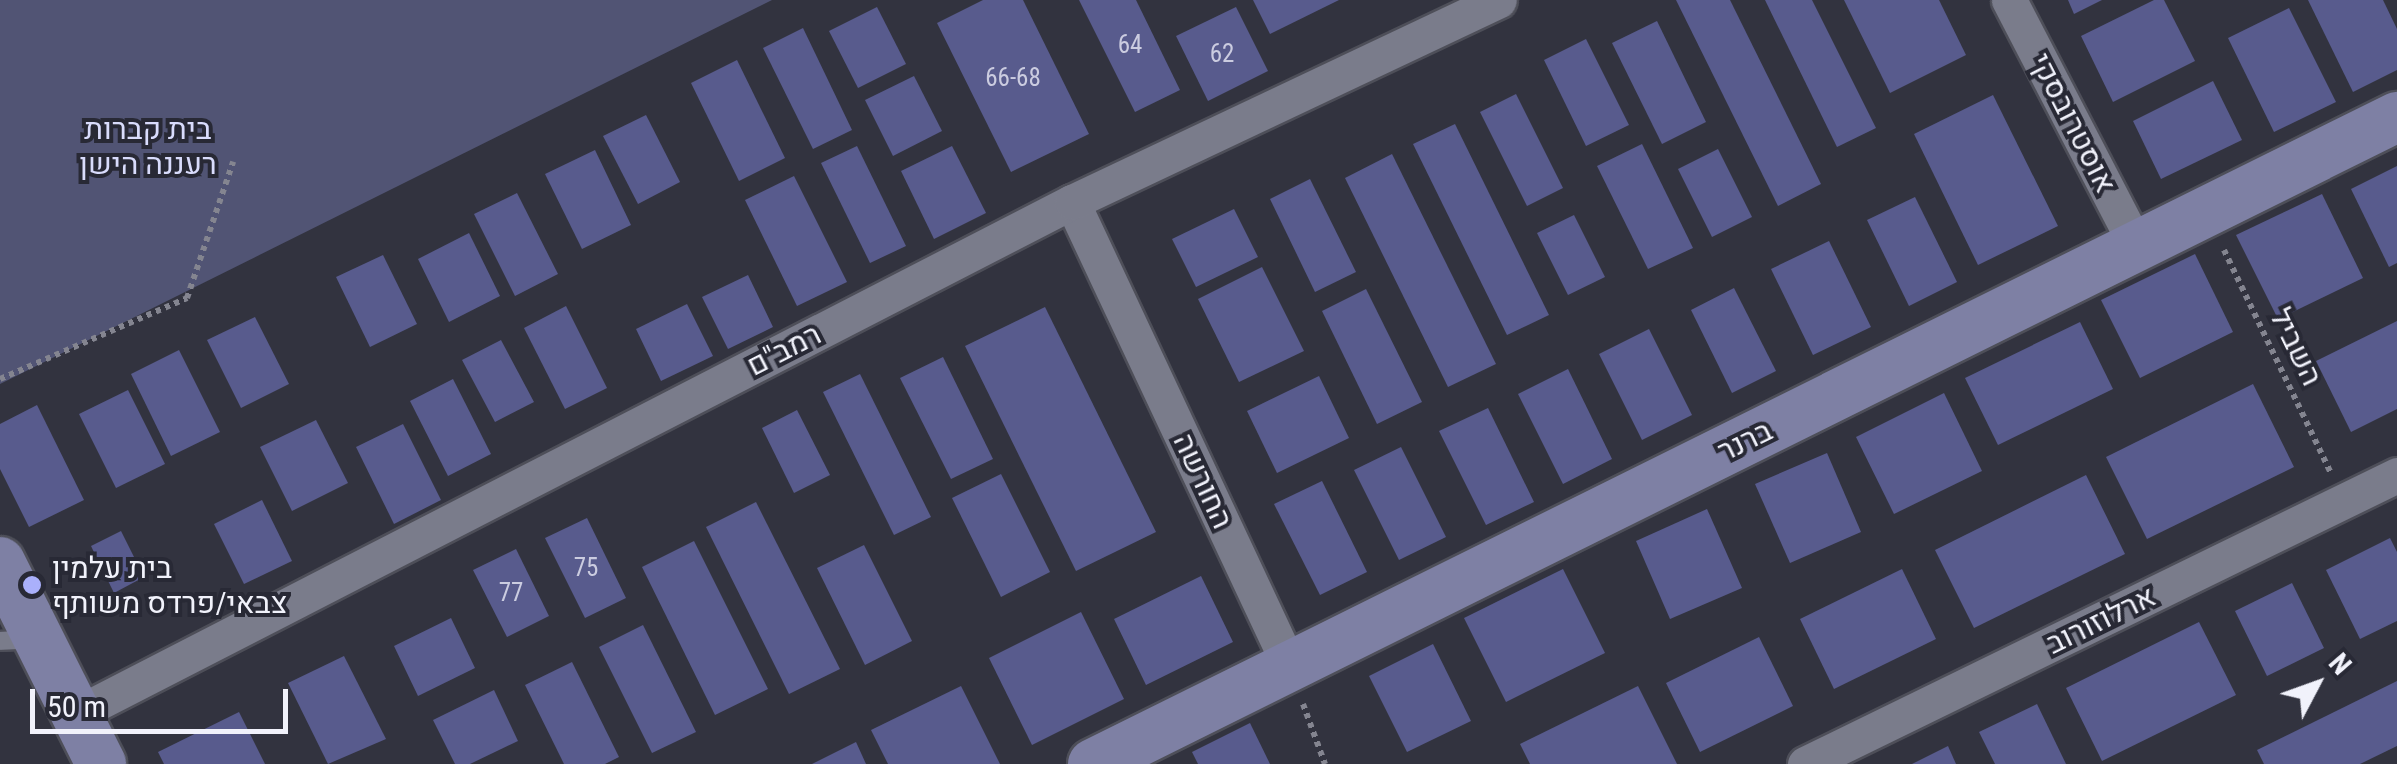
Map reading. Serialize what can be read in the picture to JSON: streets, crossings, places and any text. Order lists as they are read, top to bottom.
{
  "streets": {
    "street": [
      "אוסטרובסקי",
      "רמב\"ם",
      "ברנר",
      "החורשה",
      "ארלוזורוב"
    ],
    "path": ["השביל"]
  },
  "crossings": [
    ["אוסטרובסקי", "ברנר"],
    ["השביל", "ברנר"],
    ["השביל", "ארלוזורוב"],
    ["רמב\"ם", "החורשה"],
    ["ברנר", "החורשה"]
  ],
  "parks": ["בית קברות רעננה הישן"],
  "places": ["בית עלמין צבאי/פרדס משותף"],
  "house_numbers": [
    "64",
    "62",
    "66-68",
    "75",
    "77"
  ],
  "scale_bar": "50 m",
  "north": "top right"
}
